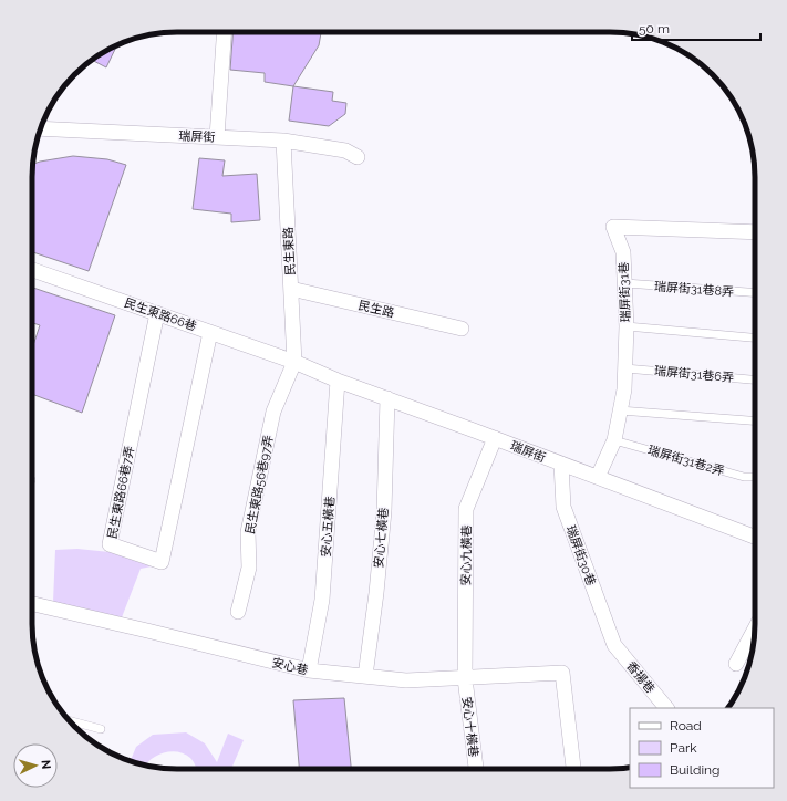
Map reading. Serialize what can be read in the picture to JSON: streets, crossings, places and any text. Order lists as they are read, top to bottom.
{
  "streets": {
    "street": [
      "瑞屏街",
      "民生東路",
      "瑞屏街31巷",
      "民生路",
      "民生東路66巷",
      "民生東路56巷97弄",
      "民生東路66巷7弄",
      "安心五橫巷",
      "安心七橫巷",
      "安心九橫巷",
      "瑞屏街30巷",
      "安心巷",
      "香揚巷",
      "安心十橫巷"
    ],
    "lane": ["瑞屏街31巷8弄", "瑞屏街31巷6弄", "瑞屏街31巷2弄"]
  },
  "crossings": [
    ["瑞屏街", "民生東路"],
    ["瑞屏街", "瑞屏街31巷"],
    ["瑞屏街", "民生東路66巷"],
    ["瑞屏街", "民生東路56巷97弄"],
    ["瑞屏街", "安心五橫巷"],
    ["瑞屏街", "安心七橫巷"],
    ["瑞屏街", "安心九橫巷"],
    ["瑞屏街", "瑞屏街30巷"],
    ["民生東路", "民生路"],
    ["民生東路", "民生東路66巷"],
    ["民生東路", "民生東路56巷97弄"],
    ["瑞屏街31巷8弄", "瑞屏街31巷"],
    ["瑞屏街31巷", "瑞屏街31巷6弄"],
    ["瑞屏街31巷", "瑞屏街31巷2弄"],
    ["民生東路66巷", "民生東路56巷97弄"],
    ["民生東路66巷", "民生東路66巷7弄"],
    ["安心五橫巷", "安心巷"],
    ["安心七橫巷", "安心巷"],
    ["安心九橫巷", "安心巷"],
    ["安心九橫巷", "安心十橫巷"],
    ["瑞屏街30巷", "香揚巷"],
    ["安心巷", "安心十橫巷"]
  ],
  "legend": ["Road", "Park", "Building"],
  "scale_bar": "50 m",
  "north": "right"
}
